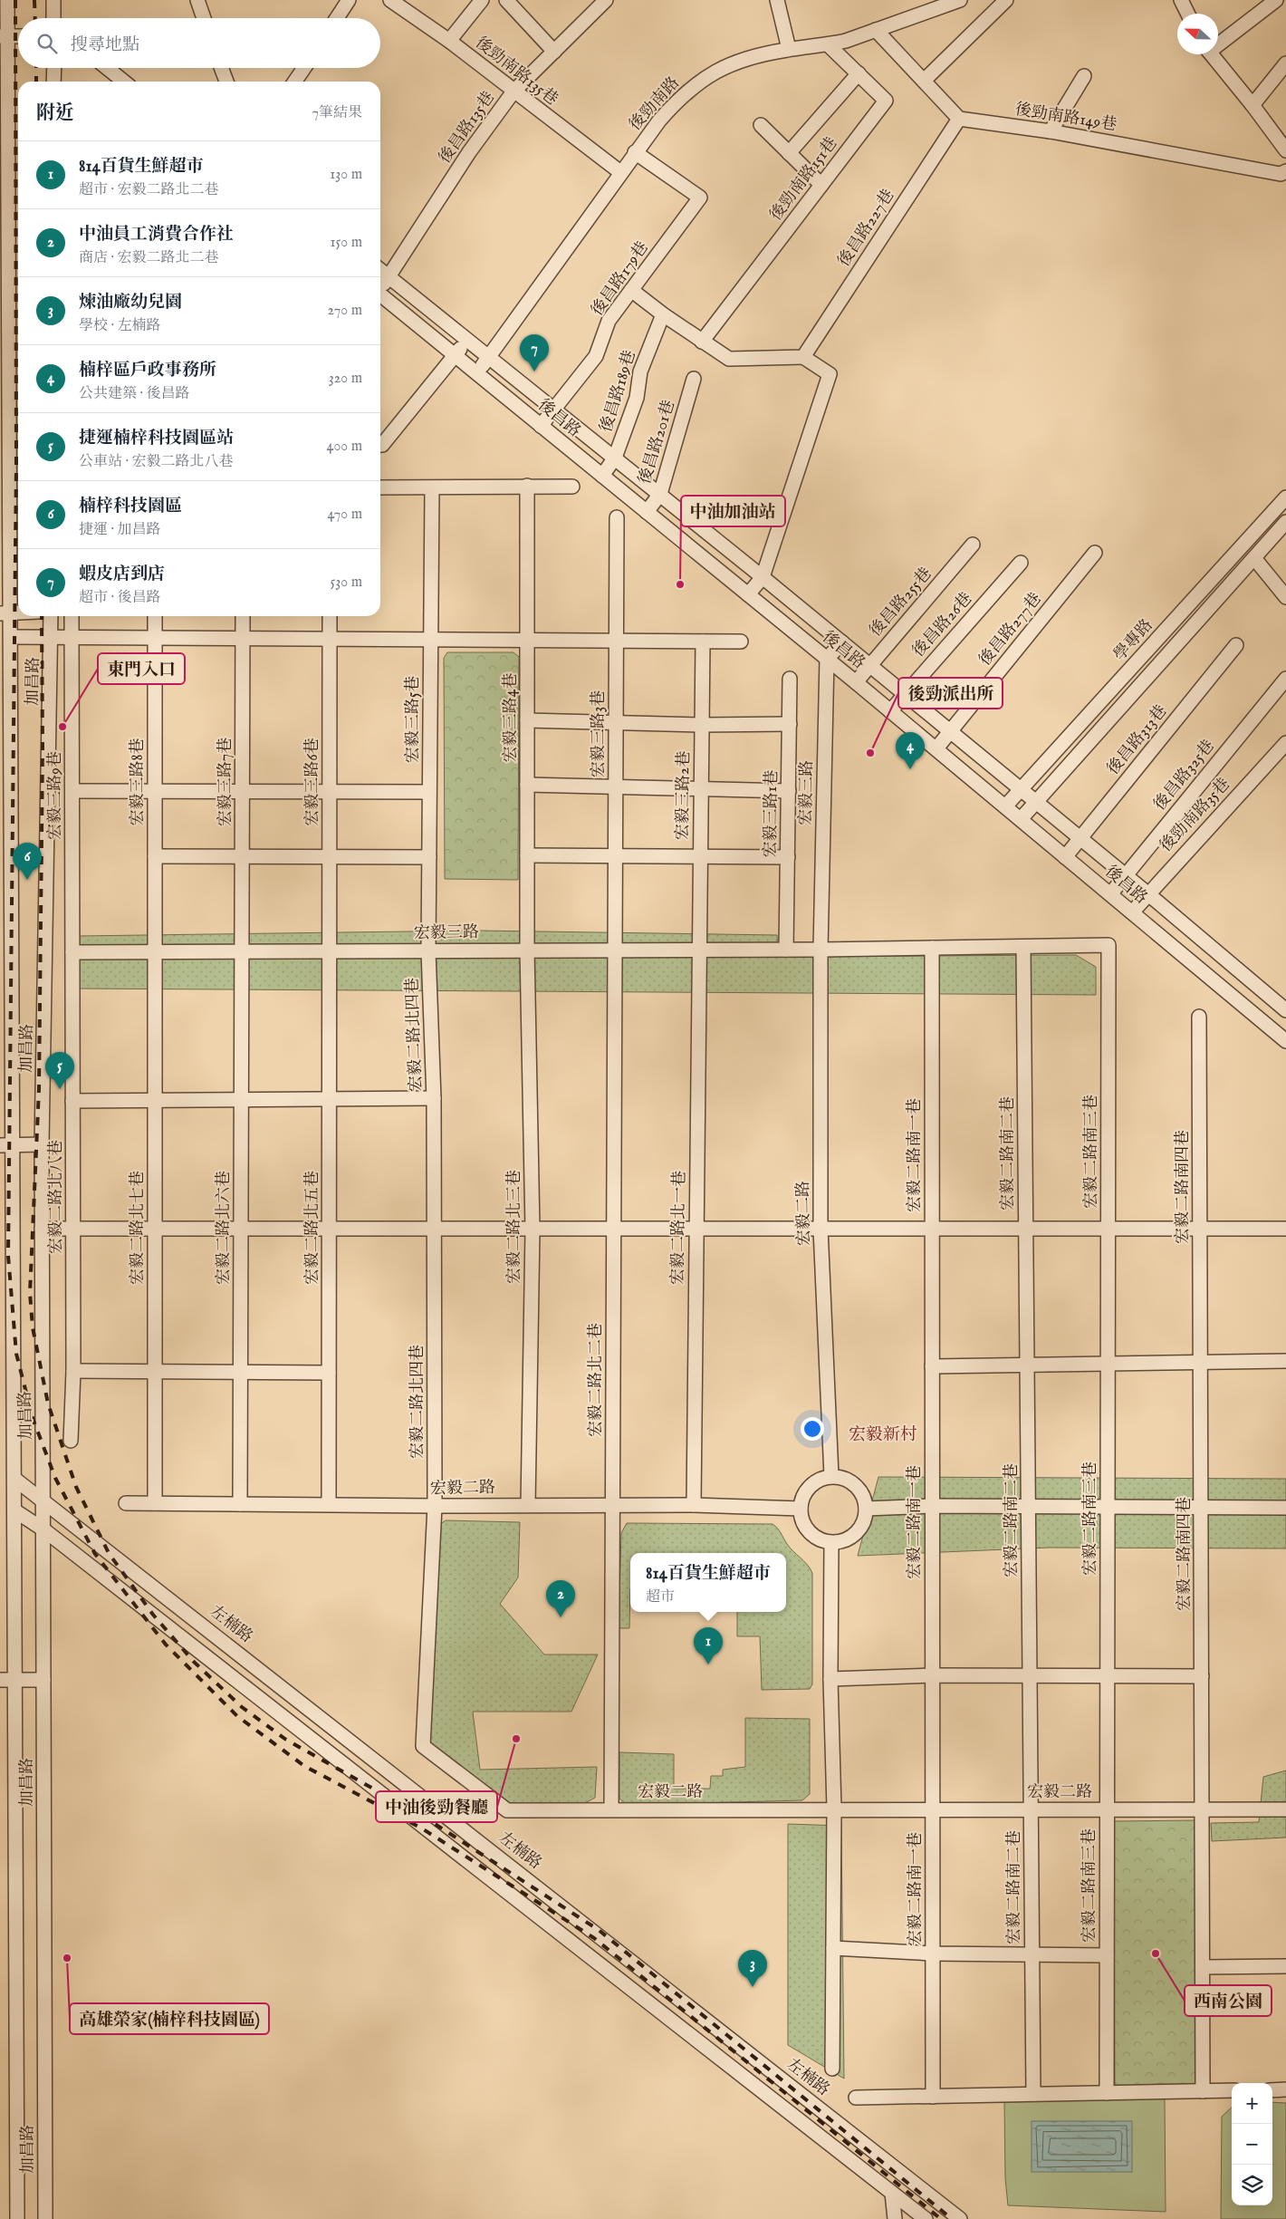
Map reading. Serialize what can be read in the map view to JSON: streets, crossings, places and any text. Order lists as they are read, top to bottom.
{
  "streets": {
    "street": [
      "後勁南路135巷",
      "後勁南路",
      "後勁南路149巷",
      "後昌路135巷",
      "後勁南路151巷",
      "後昌路227巷",
      "後昌路179巷",
      "後昌路189巷",
      "後昌路",
      "後昌路201巷",
      "後昌路255巷",
      "後昌路26巷",
      "後昌路277巷",
      "學專路",
      "加昌路",
      "宏毅三路4巷",
      "宏毅三路5巷",
      "宏毅三路3巷",
      "後昌路313巷",
      "後昌路325巷",
      "宏毅三路8巷",
      "宏毅三路7巷",
      "宏毅三路6巷",
      "宏毅三路",
      "宏毅三路9巷",
      "宏毅三路2巷",
      "宏毅三路1巷",
      "後勁南路35巷",
      "宏毅二路北四巷",
      "宏毅二路南三巷",
      "宏毅二路南二巷",
      "宏毅二路南一巷",
      "宏毅二路南四巷",
      "宏毅二路北八巷",
      "宏毅二路",
      "宏毅二路北三巷",
      "宏毅二路北七巷",
      "宏毅二路北六巷",
      "宏毅二路北五巷",
      "宏毅二路北一巷",
      "宏毅二路北二巷",
      "左楠路"
    ]
  },
  "crossings": [
    ["後勁南路135巷", "後勁南路"],
    ["後勁南路135巷", "後昌路135巷"],
    ["後勁南路", "後勁南路151巷"],
    ["後勁南路", "後昌路179巷"],
    ["後勁南路", "後昌路"],
    ["後勁南路149巷", "後昌路227巷"],
    ["後昌路135巷", "後昌路"],
    ["後昌路179巷", "後昌路"],
    ["後昌路189巷", "後昌路"],
    ["後昌路", "後昌路201巷"],
    ["後昌路", "後昌路255巷"],
    ["後昌路", "後昌路26巷"],
    ["後昌路", "後昌路277巷"],
    ["後昌路", "學專路"],
    ["後昌路", "後昌路313巷"],
    ["後昌路", "後昌路325巷"],
    ["後昌路", "宏毅三路"],
    ["後昌路", "後勁南路35巷"],
    ["加昌路", "左楠路"],
    ["宏毅三路4巷", "宏毅三路"],
    ["宏毅三路4巷", "宏毅二路北三巷"],
    ["宏毅三路5巷", "宏毅三路"],
    ["宏毅三路5巷", "宏毅二路北四巷"],
    ["宏毅三路3巷", "宏毅三路"],
    ["宏毅三路3巷", "宏毅二路北二巷"],
    ["宏毅三路8巷", "宏毅三路"],
    ["宏毅三路8巷", "宏毅二路北七巷"],
    ["宏毅三路7巷", "宏毅三路"],
    ["宏毅三路7巷", "宏毅二路北六巷"],
    ["宏毅三路6巷", "宏毅三路"],
    ["宏毅三路6巷", "宏毅二路北五巷"],
    ["宏毅三路", "宏毅三路9巷"],
    ["宏毅三路", "宏毅三路2巷"],
    ["宏毅三路", "宏毅三路1巷"],
    ["宏毅三路", "宏毅二路北四巷"],
    ["宏毅三路", "宏毅二路南三巷"],
    ["宏毅三路", "宏毅二路南二巷"],
    ["宏毅三路", "宏毅二路南一巷"],
    ["宏毅三路", "宏毅二路北八巷"],
    ["宏毅三路", "宏毅二路"],
    ["宏毅三路", "宏毅二路北三巷"],
    ["宏毅三路", "宏毅二路北七巷"],
    ["宏毅三路", "宏毅二路北六巷"],
    ["宏毅三路", "宏毅二路北五巷"],
    ["宏毅三路", "宏毅二路北一巷"],
    ["宏毅三路", "宏毅二路北二巷"],
    ["宏毅三路9巷", "宏毅二路北八巷"],
    ["宏毅三路2巷", "宏毅二路北一巷"],
    ["宏毅二路北四巷", "宏毅二路"],
    ["宏毅二路南三巷", "宏毅二路"],
    ["宏毅二路南二巷", "宏毅二路"],
    ["宏毅二路南一巷", "宏毅二路"],
    ["宏毅二路南四巷", "宏毅二路"],
    ["宏毅二路", "宏毅二路北三巷"],
    ["宏毅二路", "宏毅二路北七巷"],
    ["宏毅二路", "宏毅二路北六巷"],
    ["宏毅二路", "宏毅二路北五巷"],
    ["宏毅二路", "宏毅二路北一巷"],
    ["宏毅二路", "宏毅二路北二巷"]
  ],
  "districts": ["宏毅新村"],
  "places": [
    "中油加油站",
    "東門入口",
    "後勁派出所",
    "中油後勁餐廳",
    "西南公園",
    "高雄榮家(楠梓科技園區)"
  ],
  "north": "left",
  "page": {
    "search": "搜尋地點",
    "heading": ["附近", "7筆結果"],
    "list": [
      {
        "mark": "1",
        "name": "814百貨生鮮超市",
        "note": "超市 · 宏毅二路北二巷",
        "value": "130 m"
      },
      {
        "mark": "2",
        "name": "中油員工消費合作社",
        "note": "商店 · 宏毅二路北二巷",
        "value": "150 m"
      },
      {
        "mark": "3",
        "name": "煉油廠幼兒園",
        "note": "學校 · 左楠路",
        "value": "270 m"
      },
      {
        "mark": "4",
        "name": "楠梓區戶政事務所",
        "note": "公共建築 · 後昌路",
        "value": "320 m"
      },
      {
        "mark": "5",
        "name": "捷運楠梓科技園區站",
        "note": "公車站 · 宏毅二路北八巷",
        "value": "400 m"
      },
      {
        "mark": "6",
        "name": "楠梓科技園區",
        "note": "捷運 · 加昌路",
        "value": "470 m"
      },
      {
        "mark": "7",
        "name": "蝦皮店到店",
        "note": "超市 · 後昌路",
        "value": "530 m"
      }
    ],
    "pins": [
      "7",
      "4",
      "6",
      "5",
      "2",
      "1",
      "3"
    ],
    "popup": ["814百貨生鮮超市", "超市"],
    "map_buttons": ["+", "−"]
  }
}
